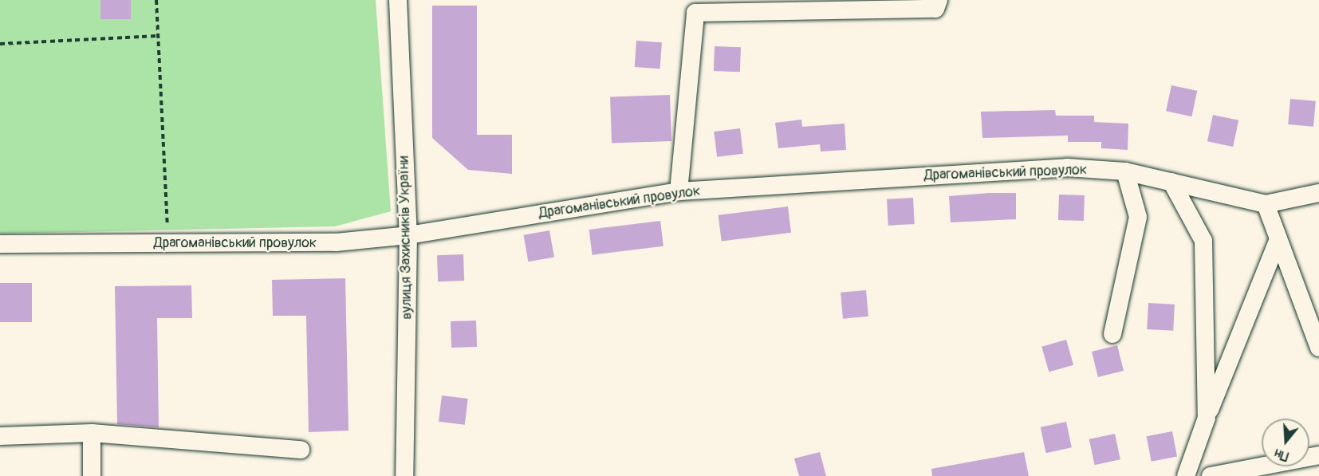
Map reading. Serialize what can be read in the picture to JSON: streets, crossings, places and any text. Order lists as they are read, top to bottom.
{
  "streets": {
    "street": ["Драгоманівський провулок", "вулиця Захисників України"]
  },
  "crossings": [
    ["Драгоманівський провулок", "вулиця Захисників України"]
  ],
  "north": "bottom"
}
